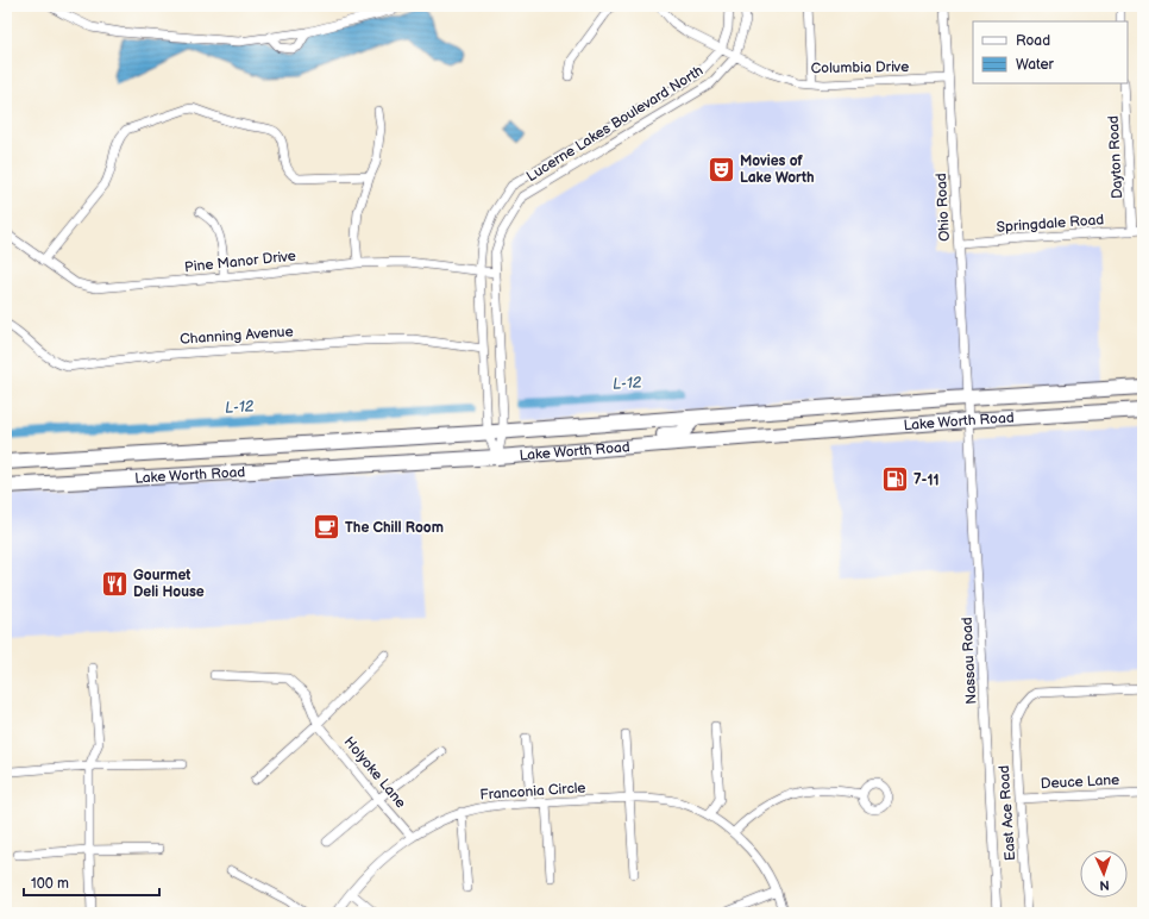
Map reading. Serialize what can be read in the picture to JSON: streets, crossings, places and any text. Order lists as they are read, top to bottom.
{
  "streets": {
    "main road": ["Lake Worth Road"],
    "street": [
      "Columbia Drive",
      "Lucerne Lakes Boulevard North",
      "Dayton Road",
      "Ohio Road",
      "Springdale Road",
      "Pine Manor Drive",
      "Channing Avenue",
      "Nassau Road",
      "Holyoke Lane",
      "Deuce Lane",
      "Franconia Circle",
      "East Ace Road"
    ]
  },
  "crossings": [
    ["Columbia Drive", "Lucerne Lakes Boulevard North"],
    ["Columbia Drive", "Ohio Road"],
    ["Lucerne Lakes Boulevard North", "Pine Manor Drive"],
    ["Lucerne Lakes Boulevard North", "Channing Avenue"],
    ["Lucerne Lakes Boulevard North", "Lake Worth Road"],
    ["Dayton Road", "Springdale Road"],
    ["Ohio Road", "Springdale Road"],
    ["Ohio Road", "Lake Worth Road"],
    ["Ohio Road", "Nassau Road"],
    ["Lake Worth Road", "Nassau Road"],
    ["Holyoke Lane", "Franconia Circle"],
    ["Deuce Lane", "East Ace Road"]
  ],
  "water": ["L-12"],
  "places": {
    "theatre": ["Movies of Lake Worth"],
    "fuel station": ["7-11"],
    "cafe": ["The Chill Room"],
    "restaurant": ["Gourmet Deli House"]
  },
  "legend": ["Road", "Water"],
  "scale_bar": "100 m",
  "north": "bottom"
}
